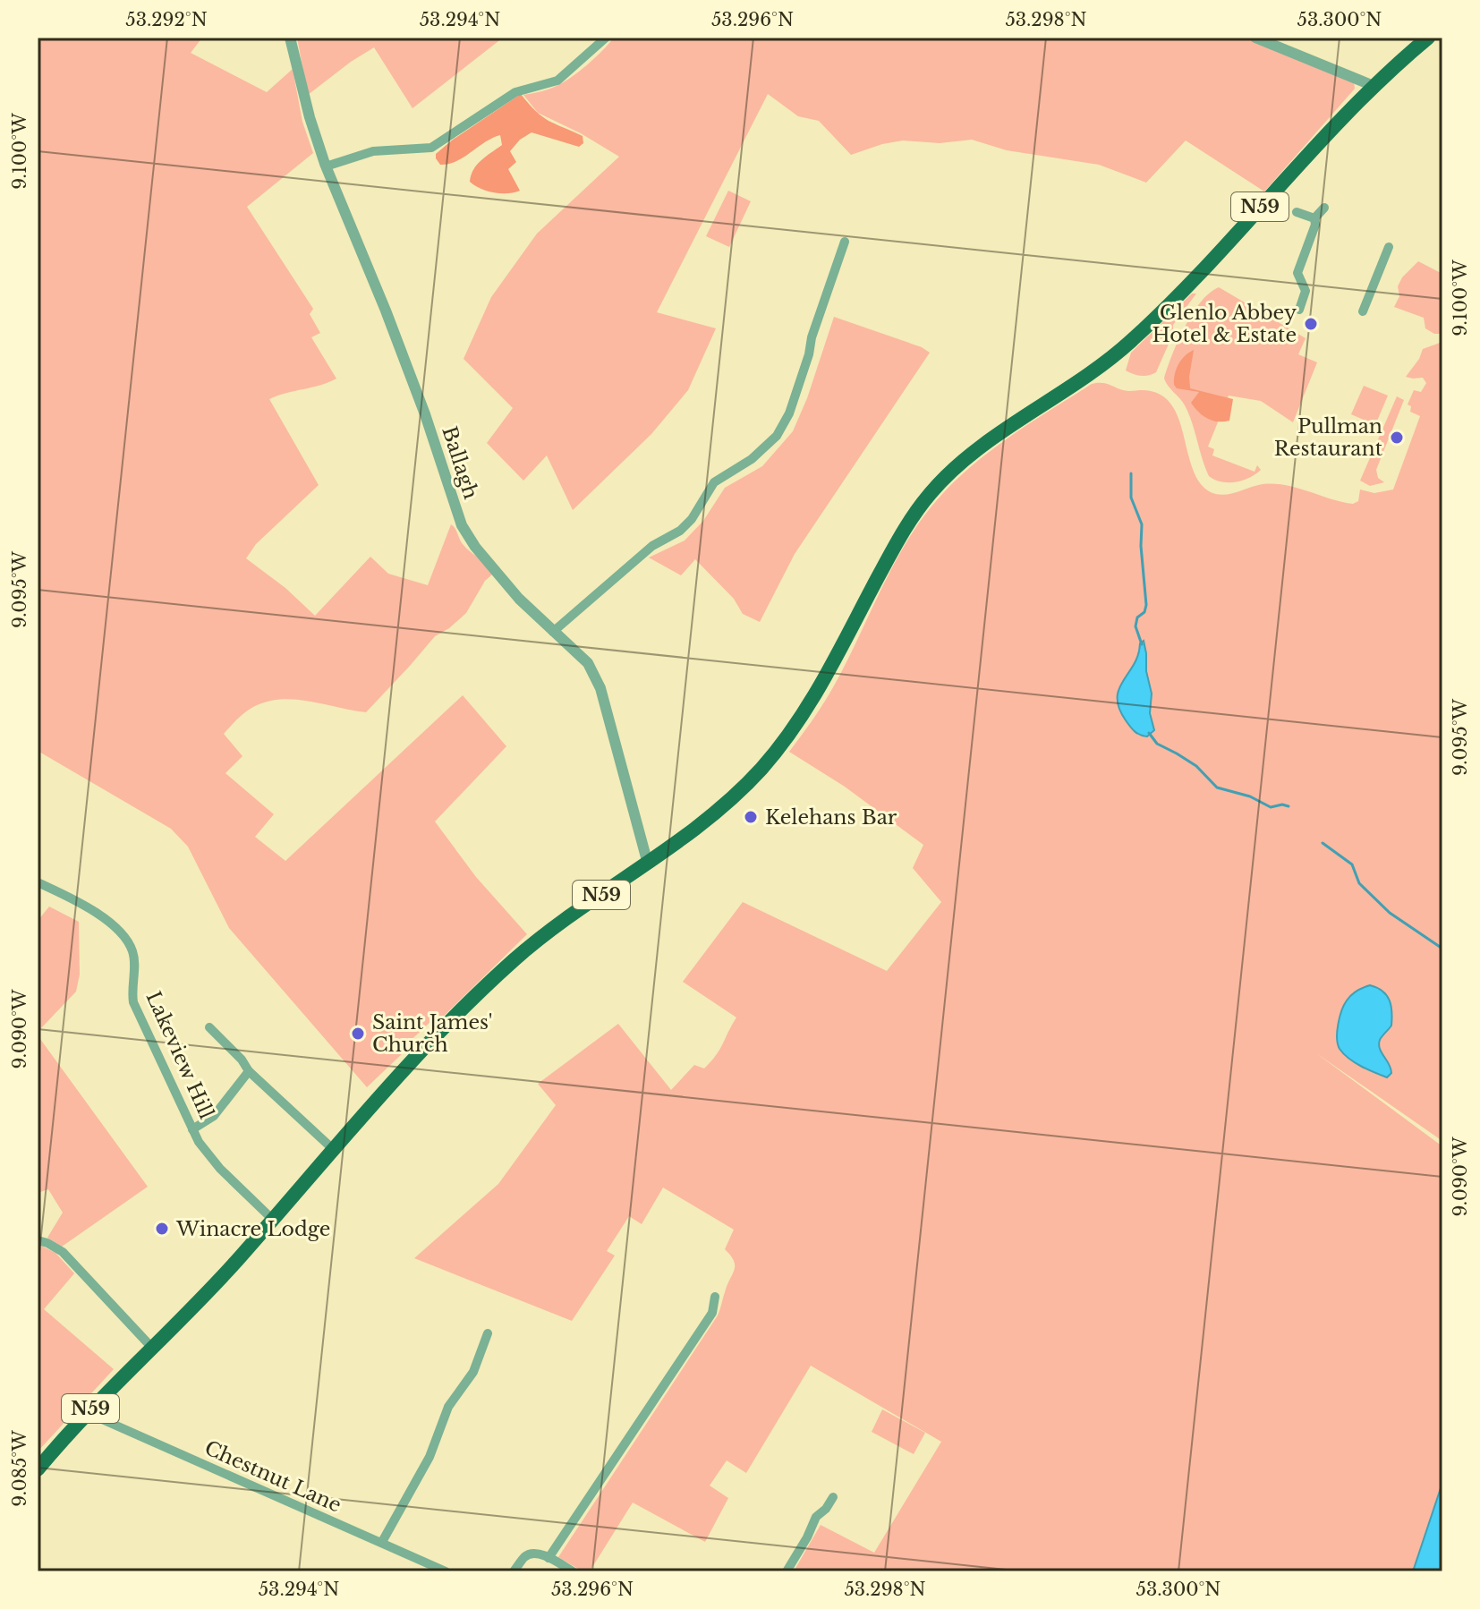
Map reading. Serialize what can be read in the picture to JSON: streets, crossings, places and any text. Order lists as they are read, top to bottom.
{
  "streets": {
    "main road": ["N59"],
    "street": ["Ballagh", "Lakeview Hill", "Chestnut Lane"]
  },
  "crossings": [
    ["N59", "Ballagh"],
    ["N59", "Lakeview Hill"],
    ["N59", "Chestnut Lane"]
  ],
  "places": [
    "Glenlo Abbey Hotel & Estate",
    "Pullman Restaurant",
    "Kelehans Bar",
    "Saint James' Church",
    "Winacre Lodge"
  ],
  "coordinates": [
    "53.292°N",
    "53.294°N",
    "53.296°N",
    "53.298°N",
    "53.300°N",
    "9.100°W",
    "9.095°W",
    "9.090°W",
    "9.085°W"
  ]
}
